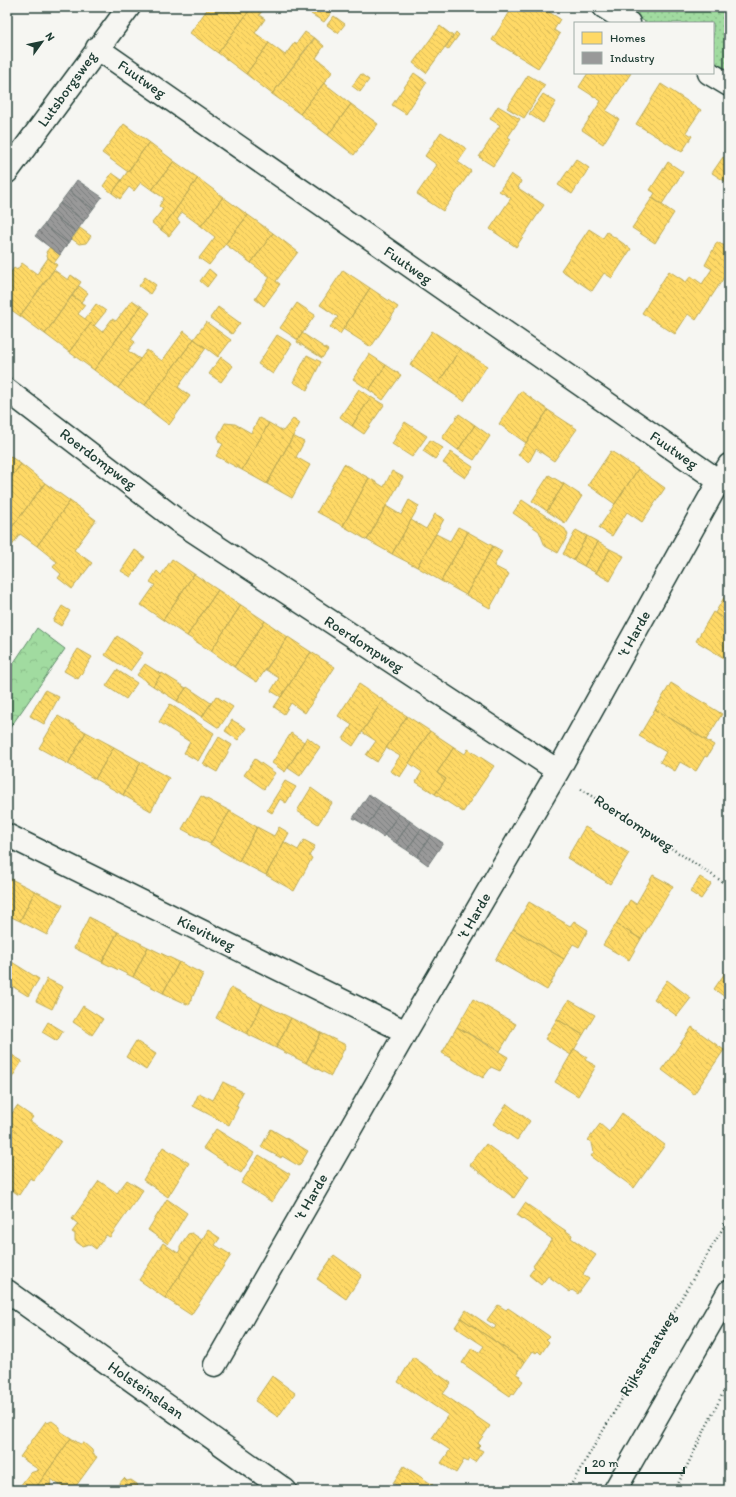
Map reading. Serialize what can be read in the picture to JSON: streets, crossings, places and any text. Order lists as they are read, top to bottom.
{
  "streets": {
    "street": [
      "Fuutweg",
      "Lutsborgsweg",
      "Roerdompweg",
      "'t Harde",
      "Kievitweg",
      "Holsteinslaan"
    ],
    "path": ["Rijksstraatweg"]
  },
  "crossings": [
    ["Fuutweg", "Lutsborgsweg"],
    ["Fuutweg", "'t Harde"],
    ["Roerdompweg", "'t Harde"],
    ["'t Harde", "Kievitweg"]
  ],
  "legend": ["Homes", "Industry"],
  "scale_bar": "20 m",
  "north": "top right"
}
